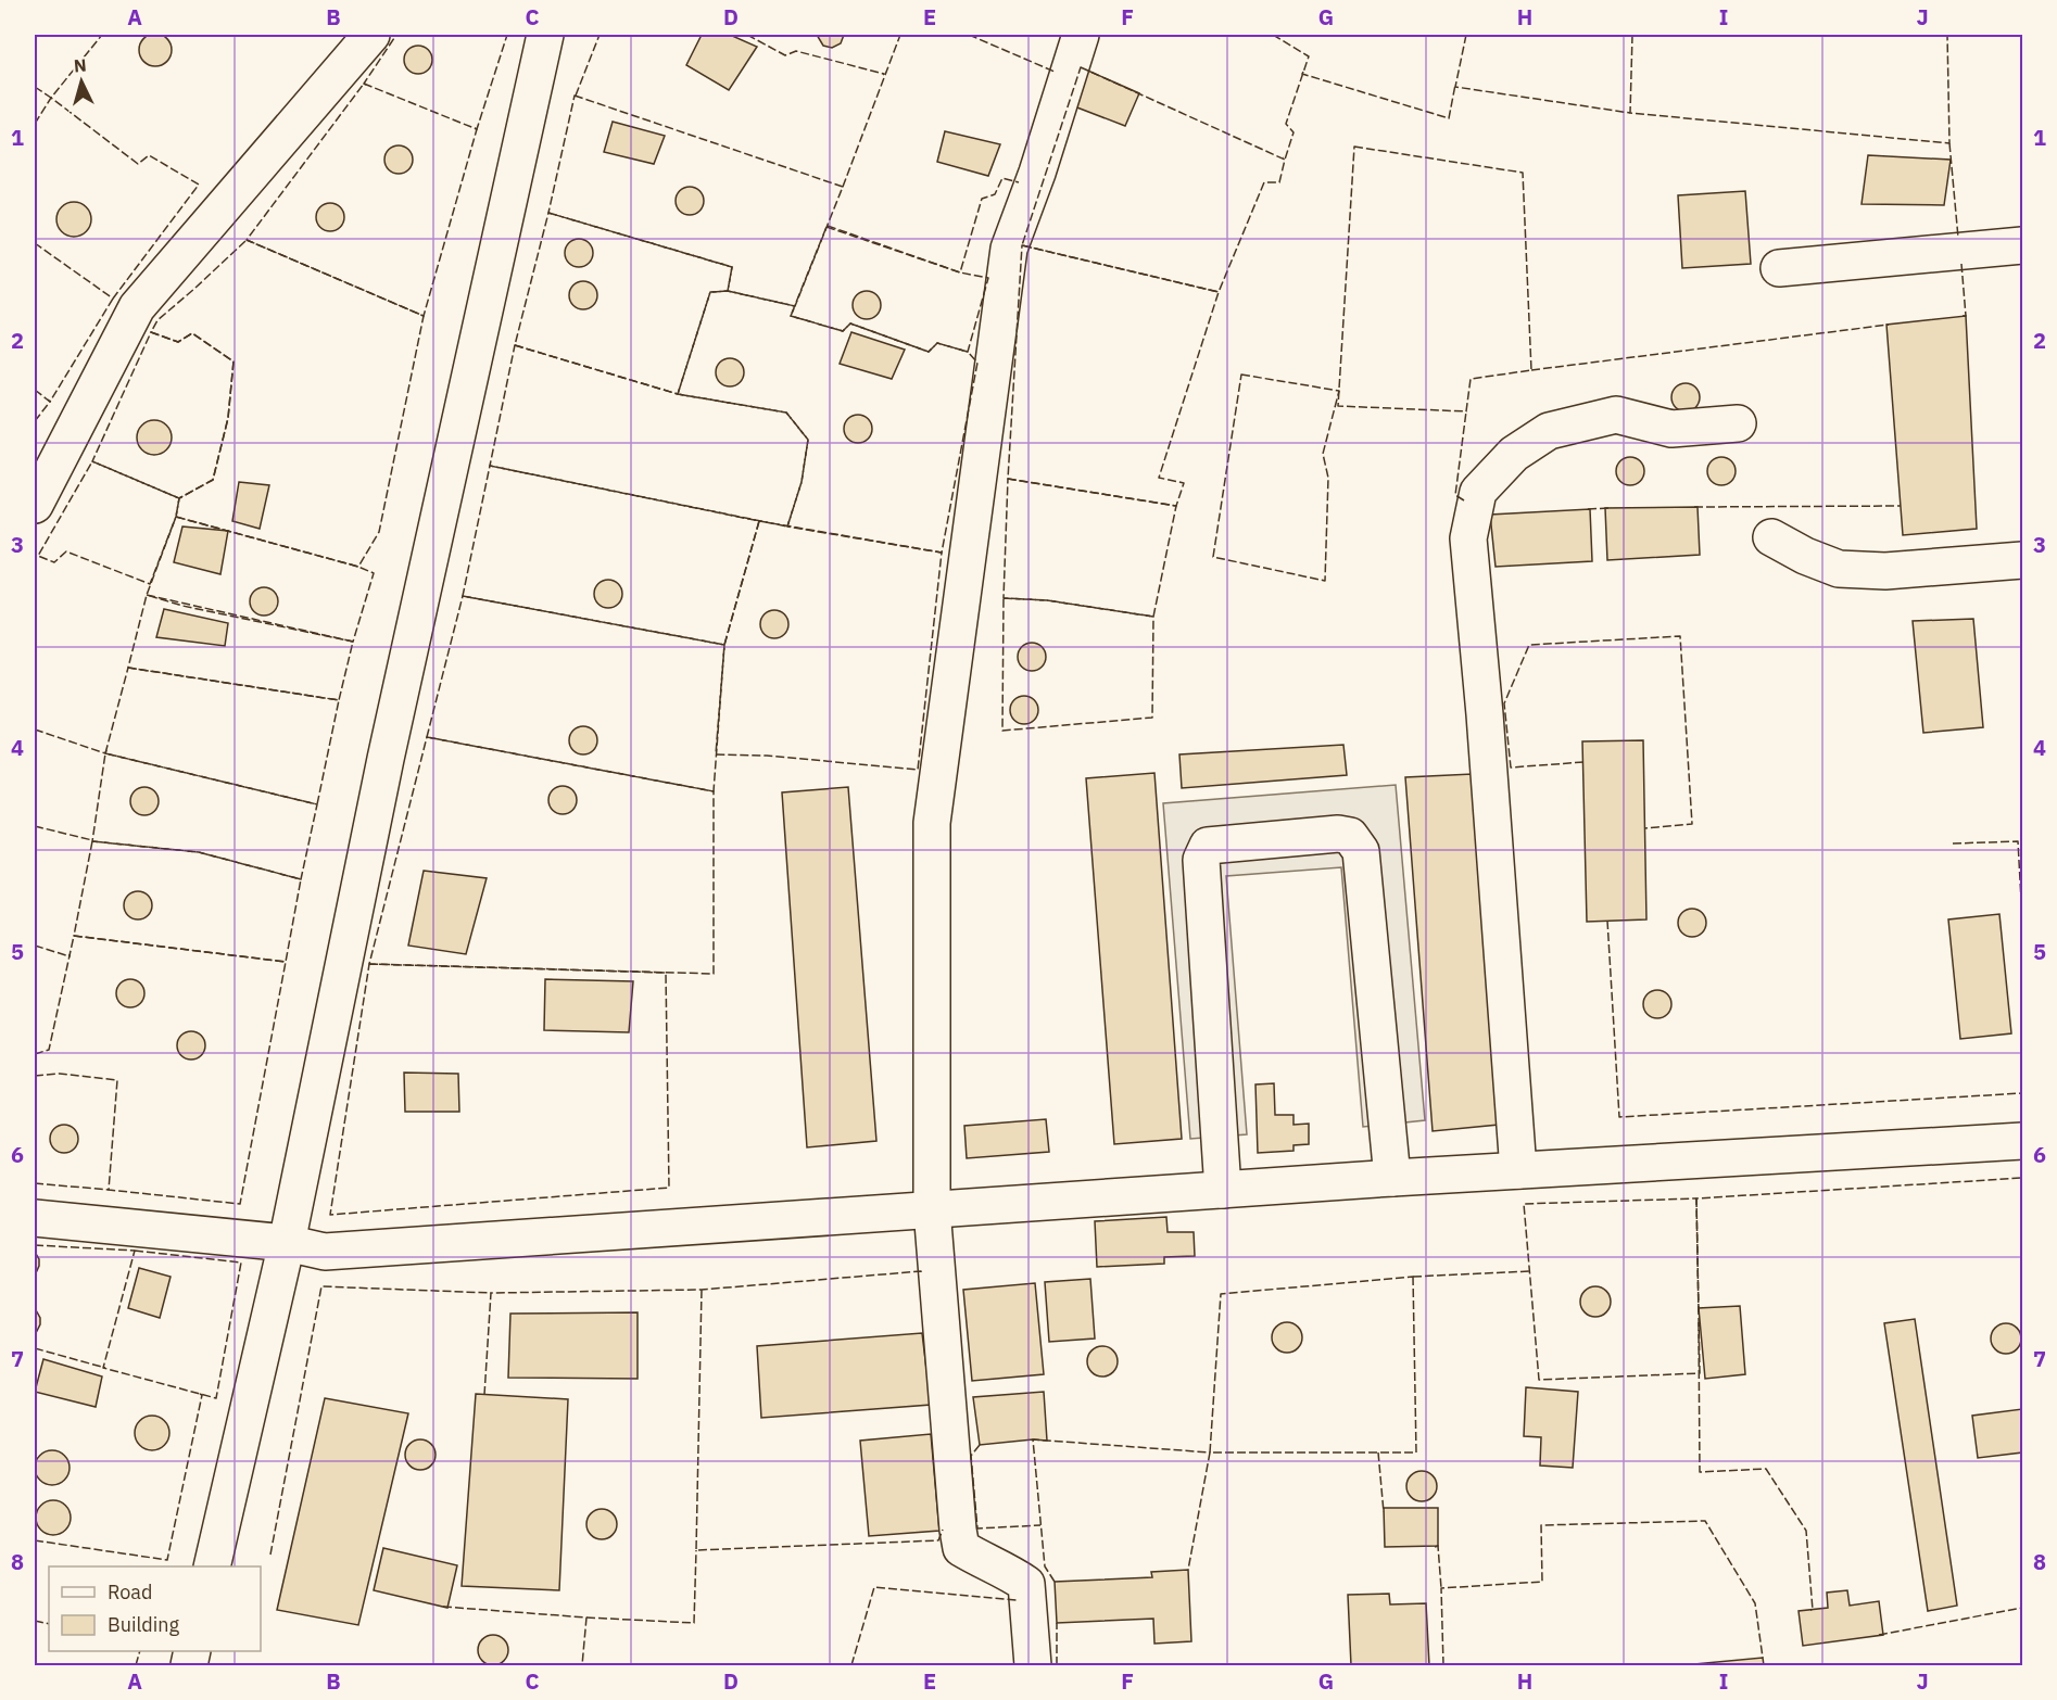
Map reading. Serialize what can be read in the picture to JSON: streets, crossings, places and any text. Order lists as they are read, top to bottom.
{
  "legend": ["Road", "Building"],
  "north": "top",
  "grid": {
    "columns": [
      "A",
      "B",
      "C",
      "D",
      "E",
      "F",
      "G",
      "H",
      "I",
      "J"
    ],
    "rows": [
      "1",
      "2",
      "3",
      "4",
      "5",
      "6",
      "7",
      "8"
    ]
  }
}
